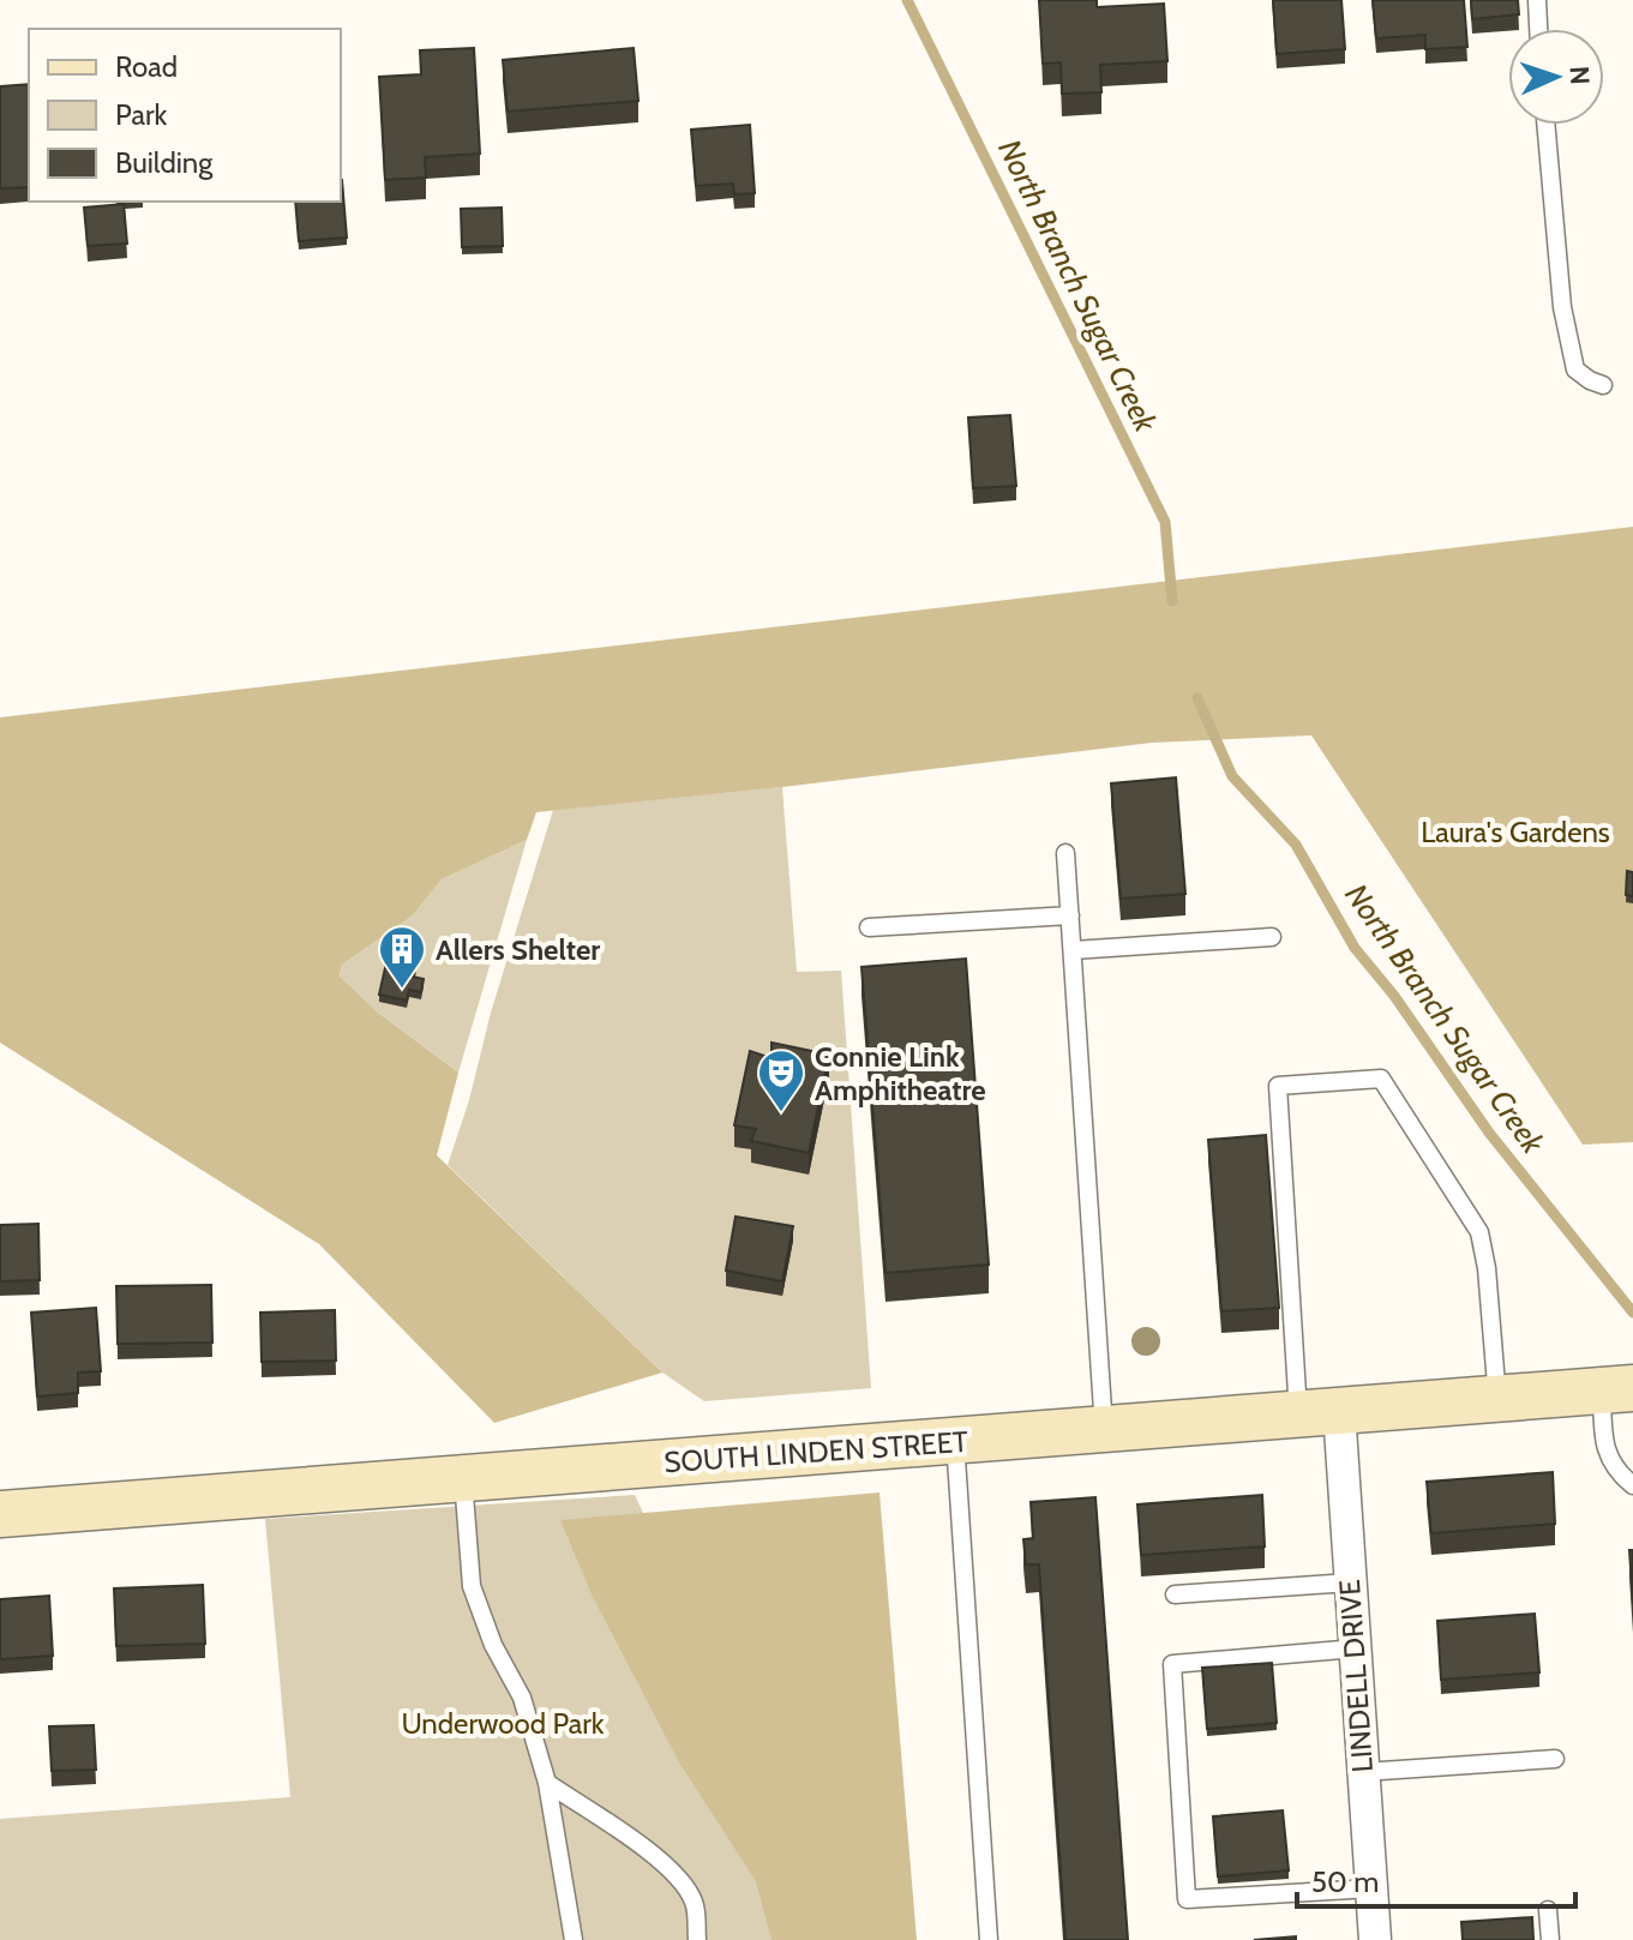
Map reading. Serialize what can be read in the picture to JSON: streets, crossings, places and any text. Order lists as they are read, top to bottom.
{
  "streets": {
    "main road": ["SOUTH LINDEN STREET"],
    "street": ["LINDELL DRIVE"]
  },
  "crossings": [
    ["SOUTH LINDEN STREET", "LINDELL DRIVE"]
  ],
  "water": ["North Branch Sugar Creek"],
  "parks": ["Laura's Gardens", "Underwood Park"],
  "places": {
    "building": ["Allers Shelter"],
    "theatre": ["Connie Link Amphitheatre"]
  },
  "legend": ["Road", "Park", "Building"],
  "scale_bar": "50 m",
  "north": "right"
}
